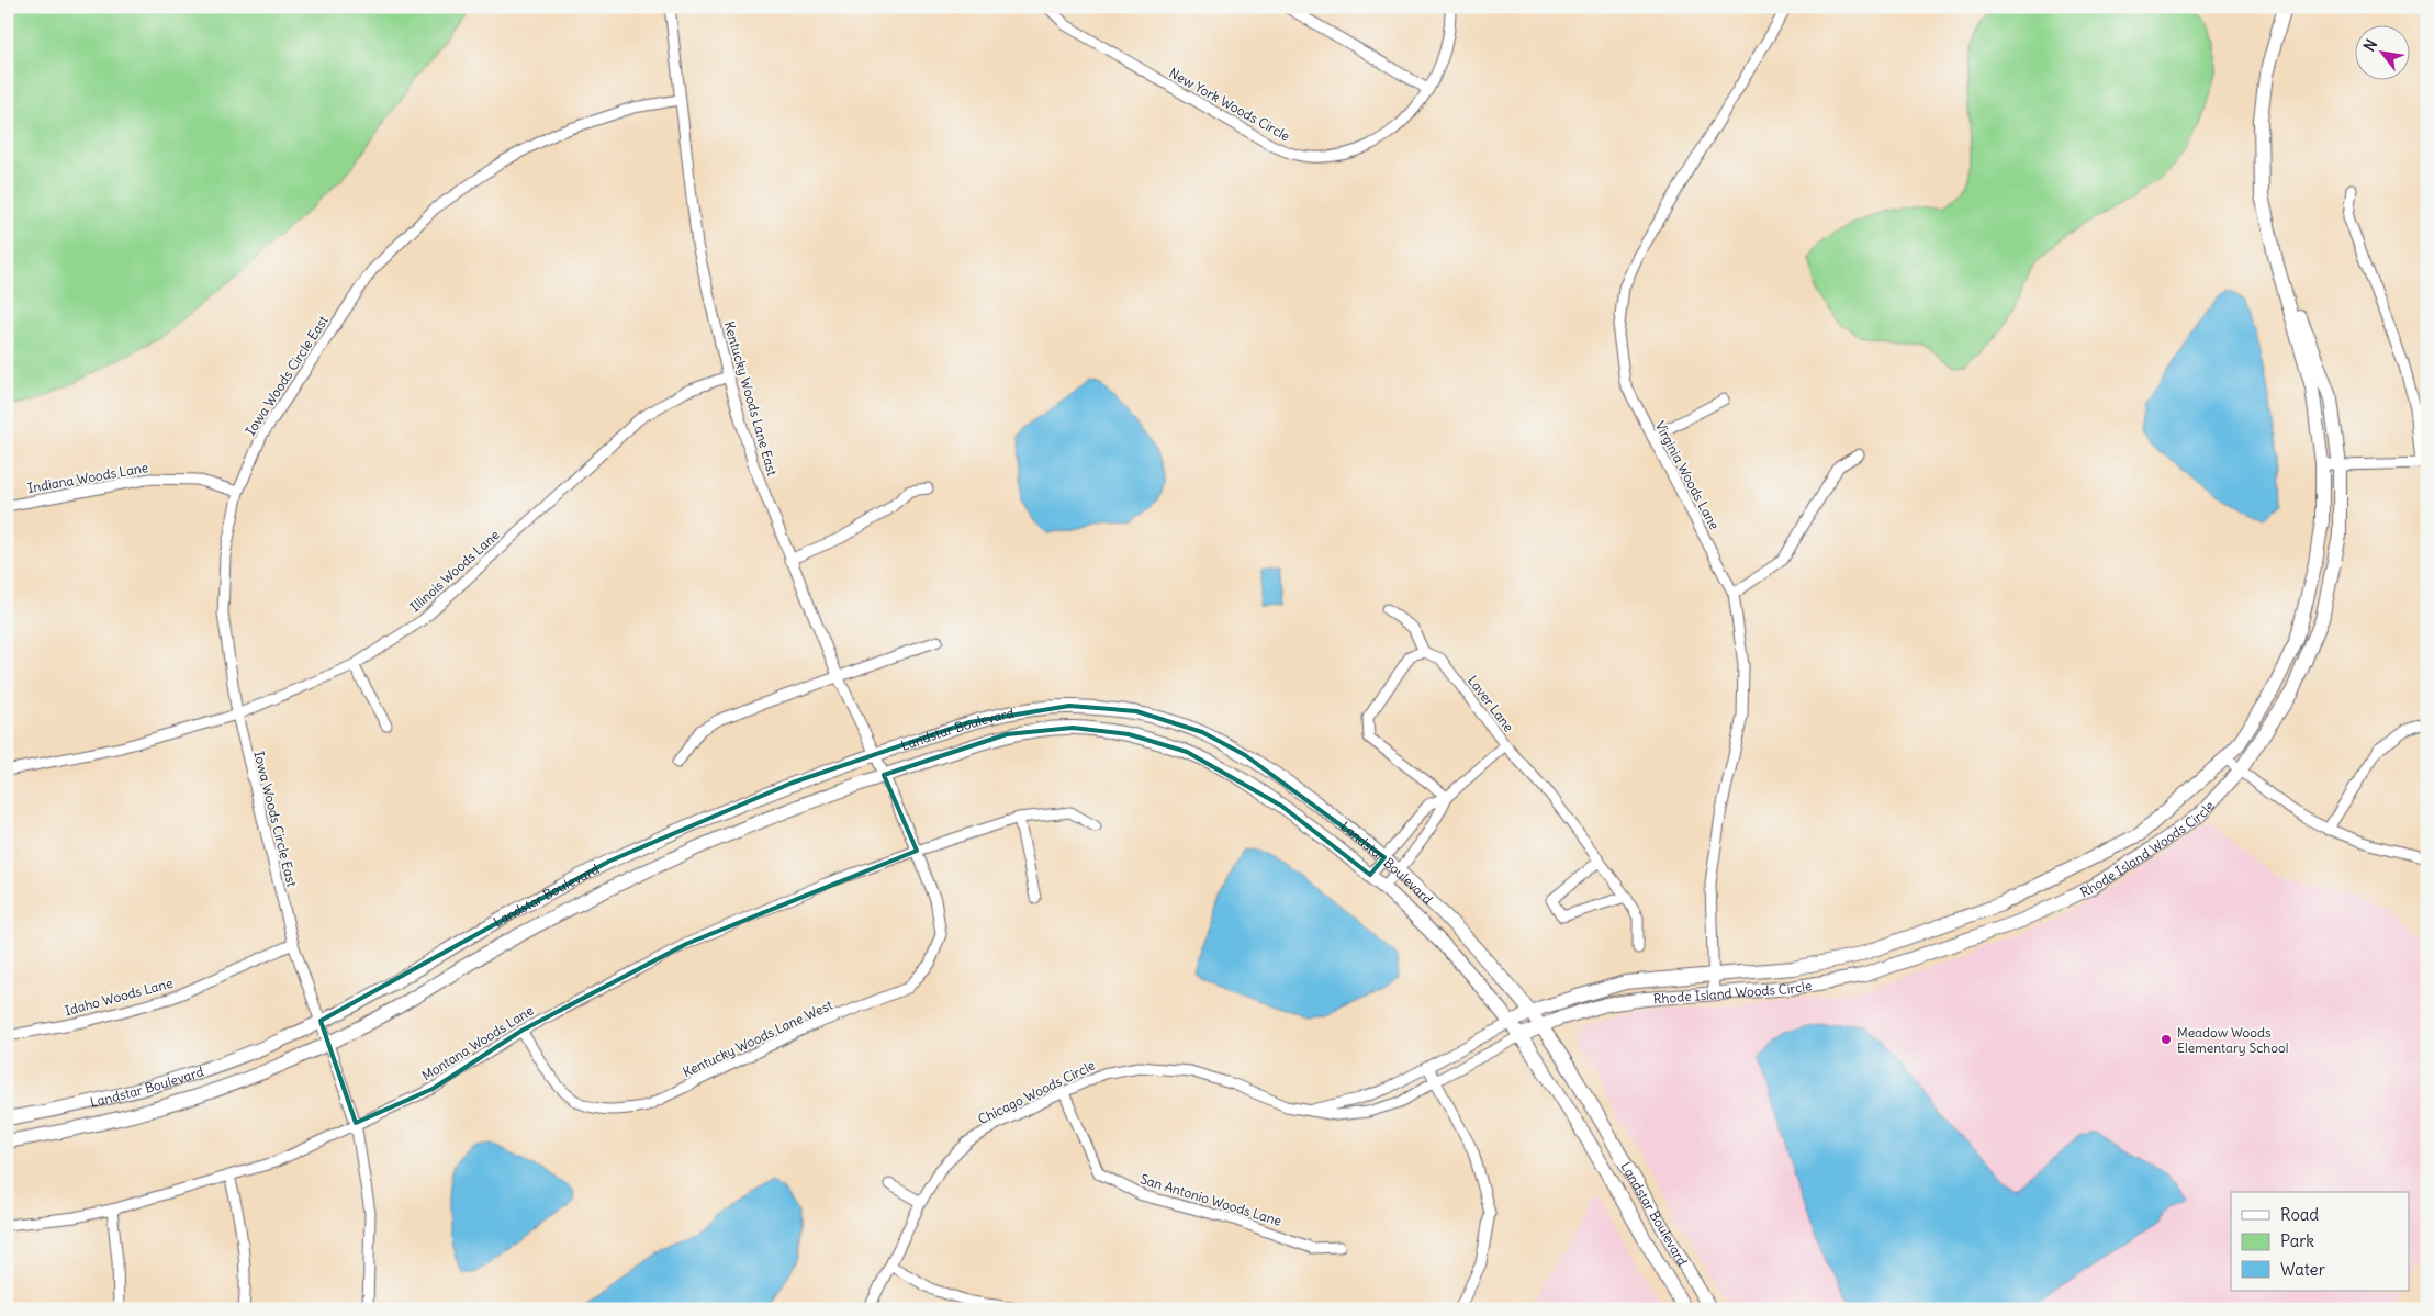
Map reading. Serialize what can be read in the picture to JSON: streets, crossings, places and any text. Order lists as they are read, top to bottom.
{
  "streets": {
    "street": [
      "New York Woods Circle",
      "Iowa Woods Circle East",
      "Kentucky Woods Lane East",
      "Virginia Woods Lane",
      "Indiana Woods Lane",
      "Illinois Woods Lane",
      "Laver Lane",
      "Landstar Boulevard",
      "Rhode Island Woods Circle",
      "Idaho Woods Lane",
      "Kentucky Woods Lane West",
      "Montana Woods Lane",
      "Chicago Woods Circle",
      "San Antonio Woods Lane"
    ]
  },
  "crossings": [
    ["Iowa Woods Circle East", "Kentucky Woods Lane East"],
    ["Iowa Woods Circle East", "Indiana Woods Lane"],
    ["Iowa Woods Circle East", "Illinois Woods Lane"],
    ["Iowa Woods Circle East", "Landstar Boulevard"],
    ["Iowa Woods Circle East", "Idaho Woods Lane"],
    ["Iowa Woods Circle East", "Montana Woods Lane"],
    ["Kentucky Woods Lane East", "Illinois Woods Lane"],
    ["Kentucky Woods Lane East", "Landstar Boulevard"],
    ["Kentucky Woods Lane East", "Kentucky Woods Lane West"],
    ["Virginia Woods Lane", "Rhode Island Woods Circle"],
    ["Landstar Boulevard", "Rhode Island Woods Circle"],
    ["Landstar Boulevard", "Kentucky Woods Lane West"],
    ["Landstar Boulevard", "Chicago Woods Circle"],
    ["Rhode Island Woods Circle", "Chicago Woods Circle"],
    ["Kentucky Woods Lane West", "Montana Woods Lane"],
    ["Chicago Woods Circle", "San Antonio Woods Lane"]
  ],
  "places": ["Meadow Woods Elementary School"],
  "legend": ["Road", "Park", "Water"],
  "north": "top left"
}
